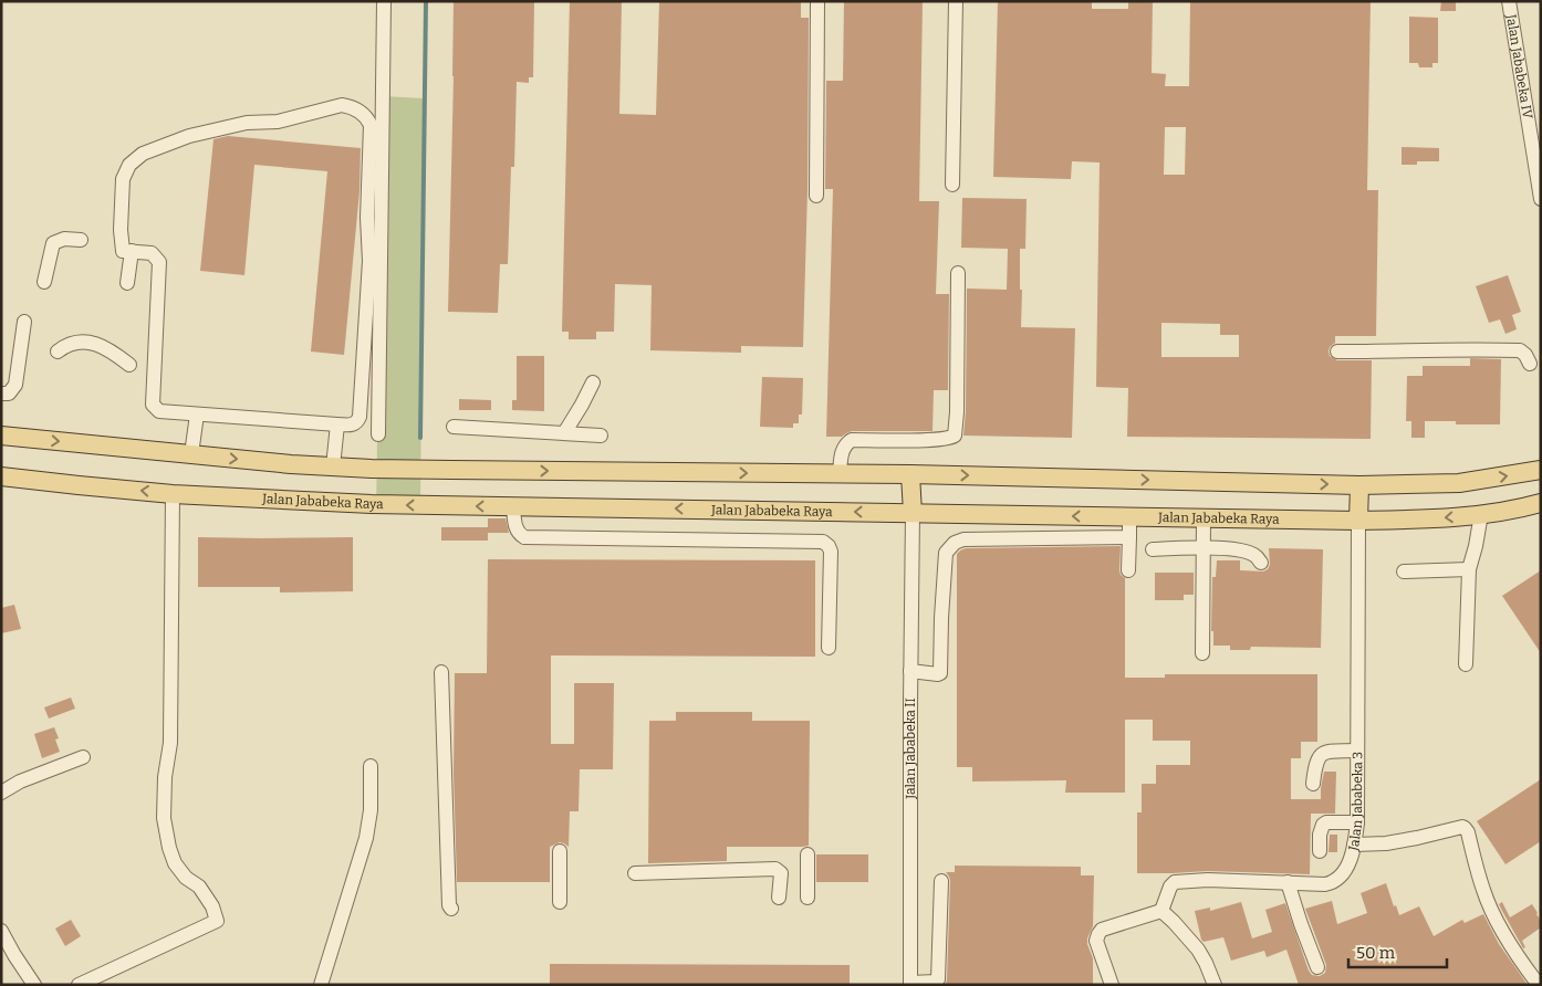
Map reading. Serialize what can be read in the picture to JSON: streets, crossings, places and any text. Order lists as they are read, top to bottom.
{
  "streets": {
    "main road": ["Jalan Jababeka Raya"],
    "street": ["Jalan Jababeka IV", "Jalan Jababeka II", "Jalan Jababeka 3"]
  },
  "crossings": [
    ["Jalan Jababeka Raya", "Jalan Jababeka II"],
    ["Jalan Jababeka Raya", "Jalan Jababeka 3"]
  ],
  "scale_bar": "50 m"
}
